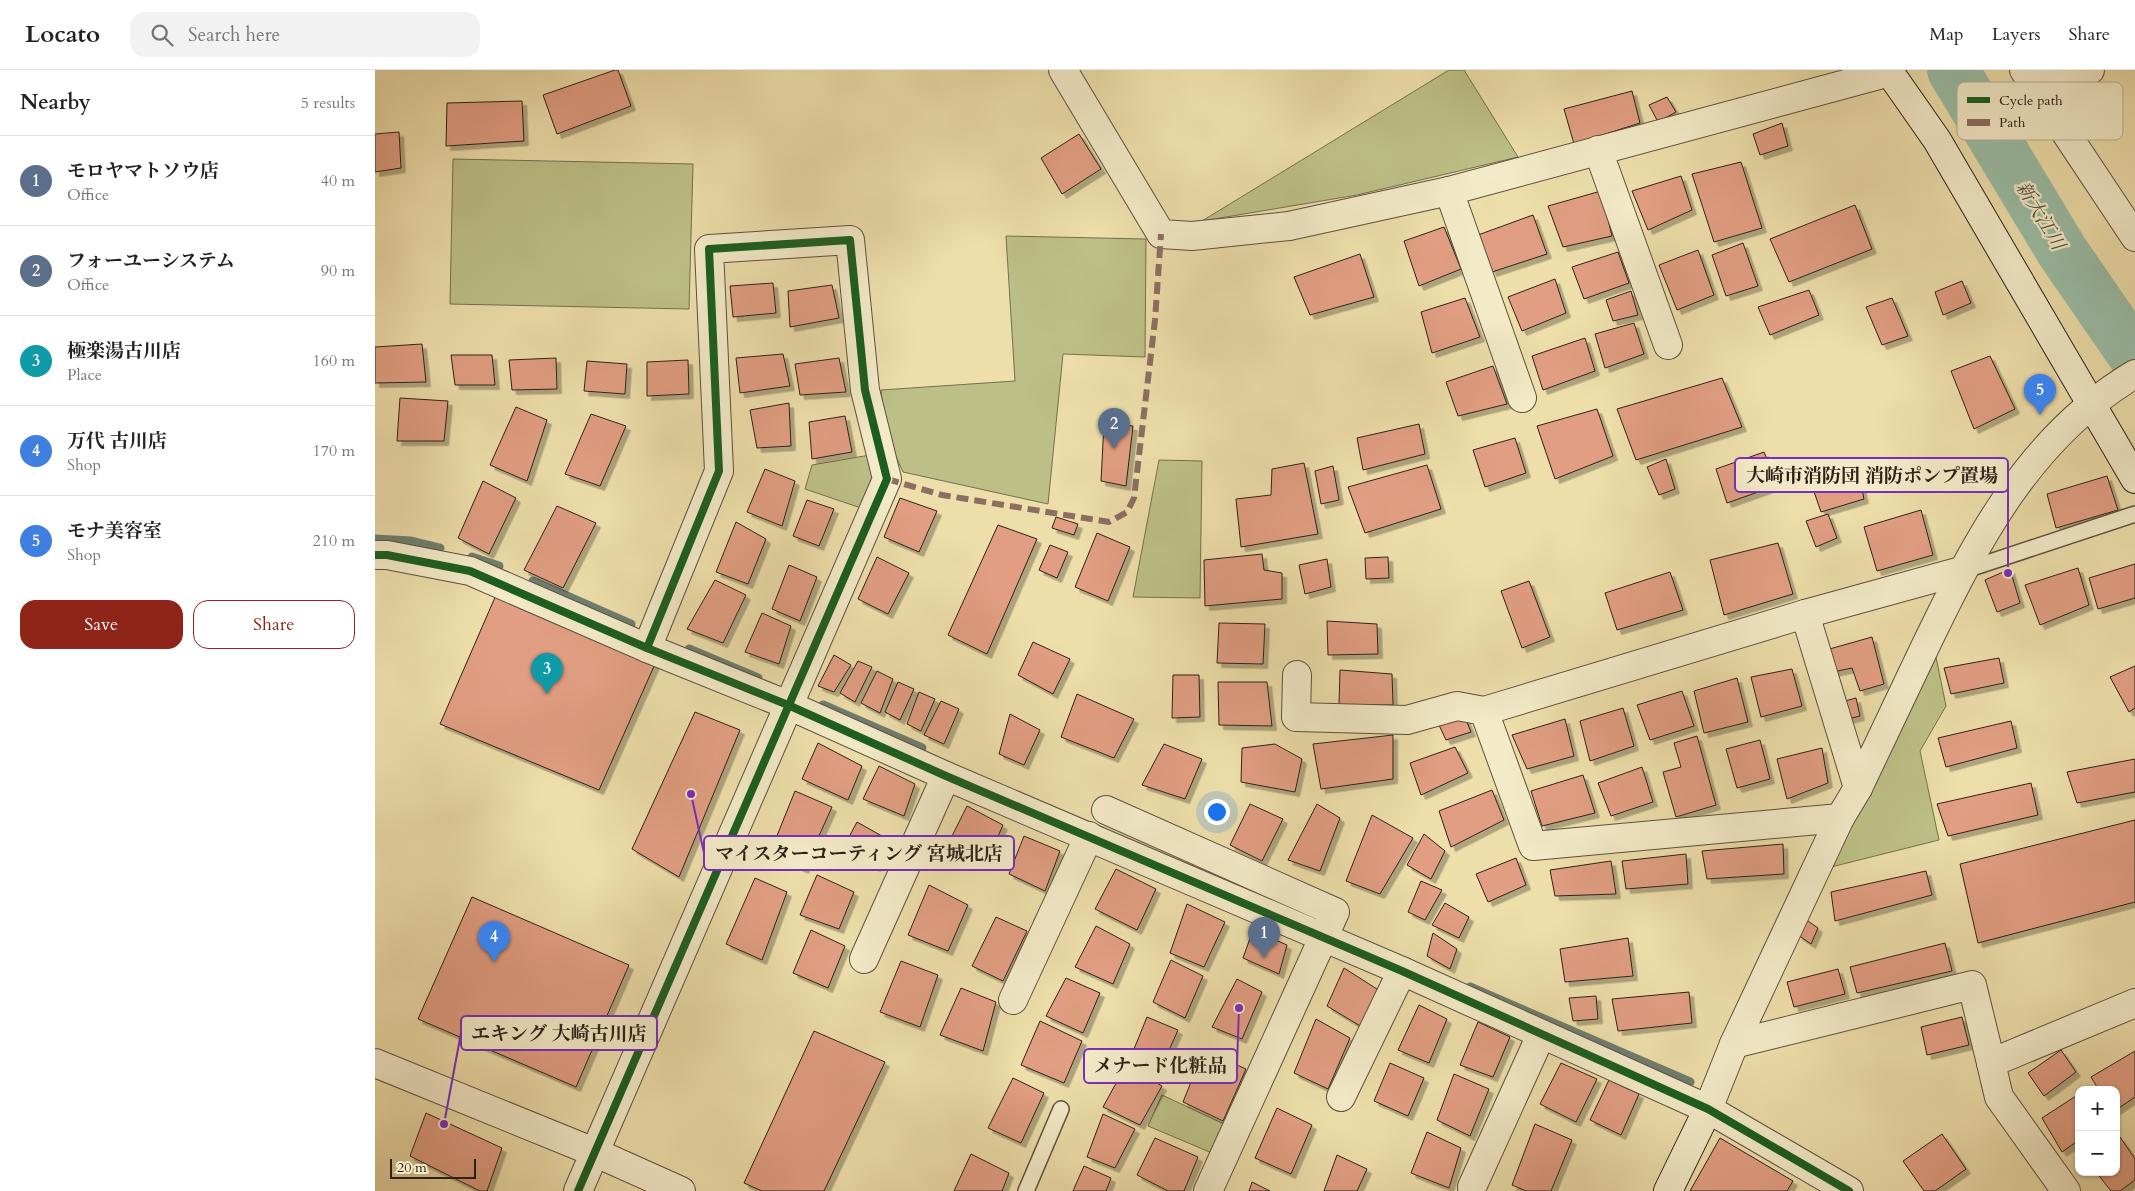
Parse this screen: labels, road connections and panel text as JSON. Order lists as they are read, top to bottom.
{
  "water": ["新大江川"],
  "places": [
    "大崎市消防団 消防ポンプ置場",
    "マイスターコーティング 宮城北店",
    "メナード化粧品",
    "エキング 大崎古川店"
  ],
  "legend": ["Cycle path", "Path"],
  "scale_bar": "20 m",
  "page": {
    "header": "Locato",
    "search": "Search here",
    "nav": ["Map", "Layers", "Share"],
    "heading": ["Nearby", "5 results"],
    "list": [
      {
        "mark": "1",
        "name": "モロヤマトソウ店",
        "note": "Office",
        "value": "40 m"
      },
      {
        "mark": "2",
        "name": "フォーユーシステム",
        "note": "Office",
        "value": "90 m"
      },
      {
        "mark": "3",
        "name": "極楽湯古川店",
        "note": "Place",
        "value": "160 m"
      },
      {
        "mark": "4",
        "name": "万代 古川店",
        "note": "Shop",
        "value": "170 m"
      },
      {
        "mark": "5",
        "name": "モナ美容室",
        "note": "Shop",
        "value": "210 m"
      }
    ],
    "pins": [
      "5",
      "2",
      "3",
      "1",
      "4"
    ],
    "buttons": ["Save", "Share"],
    "map_buttons": ["+", "−"],
    "scale": "20 m"
  }
}
